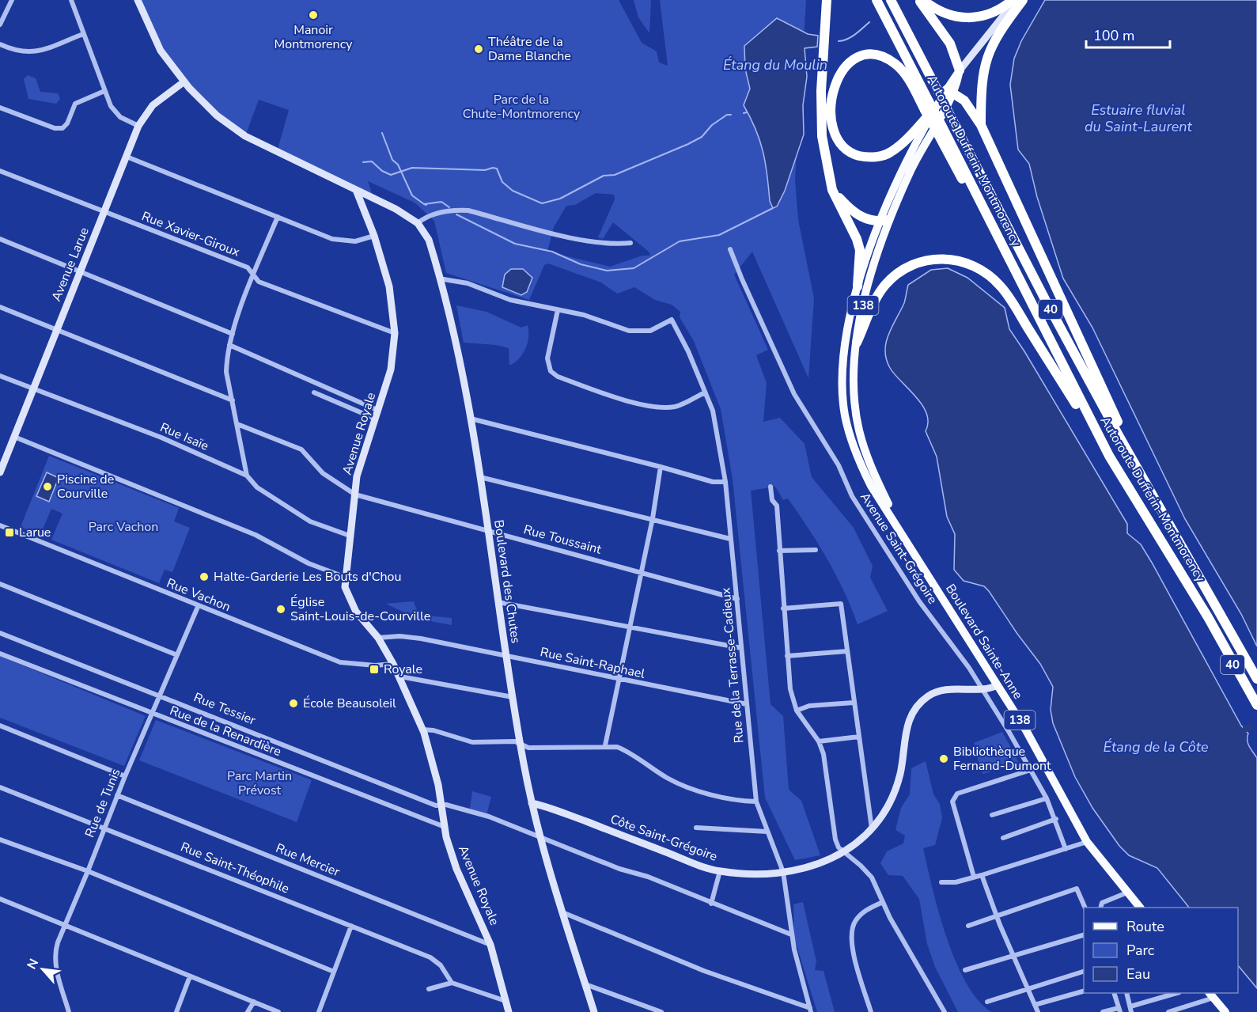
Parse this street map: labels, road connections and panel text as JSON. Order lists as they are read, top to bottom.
{
  "streets": {
    "highway": ["Autoroute Dufferin-Montmorency", "40"],
    "main road": ["138", "Boulevard Sainte-Anne"],
    "street": [
      "Rue Xavier-Giroux",
      "Avenue Larue",
      "Avenue Royale",
      "Rue Isaïe",
      "Rue Toussaint",
      "Avenue Saint-Grégoire",
      "Boulevard des Chutes",
      "Rue Vachon",
      "Rue Saint-Raphael",
      "Rue de la Terrasse-Cadieux",
      "Rue Tessier",
      "Rue de la Renardière",
      "Rue de Tunis",
      "Côte Saint-Grégoire",
      "Rue Mercier",
      "Rue Saint-Théophile"
    ]
  },
  "crossings": [
    ["Autoroute Dufferin-Montmorency", "40"],
    ["Autoroute Dufferin-Montmorency", "Boulevard Sainte-Anne"],
    ["Rue Xavier-Giroux", "Avenue Larue"],
    ["Rue Xavier-Giroux", "Avenue Royale"],
    ["Avenue Larue", "Rue Isaïe"],
    ["Avenue Royale", "Rue Isaïe"],
    ["Avenue Royale", "Rue Toussaint"],
    ["Avenue Royale", "Boulevard des Chutes"],
    ["Avenue Royale", "Rue Vachon"],
    ["Avenue Royale", "Rue Saint-Raphael"],
    ["Avenue Royale", "Rue Tessier"],
    ["Avenue Royale", "Rue de la Renardière"],
    ["Avenue Royale", "Rue Mercier"],
    ["Rue Toussaint", "Boulevard des Chutes"],
    ["Rue Toussaint", "Rue de la Terrasse-Cadieux"],
    ["Avenue Saint-Grégoire", "Côte Saint-Grégoire"],
    ["Boulevard des Chutes", "Rue Saint-Raphael"],
    ["Boulevard des Chutes", "Rue Tessier"],
    ["Boulevard des Chutes", "Côte Saint-Grégoire"],
    ["Rue Vachon", "Rue de Tunis"],
    ["Boulevard Sainte-Anne", "Côte Saint-Grégoire"],
    ["Rue Saint-Raphael", "Rue de la Terrasse-Cadieux"],
    ["Rue de la Terrasse-Cadieux", "Rue Tessier"],
    ["Rue de la Terrasse-Cadieux", "Côte Saint-Grégoire"],
    ["Rue Tessier", "Rue de Tunis"],
    ["Rue de la Renardière", "Rue de Tunis"],
    ["Rue de Tunis", "Rue Mercier"],
    ["Rue de Tunis", "Rue Saint-Théophile"]
  ],
  "water": ["Étang du Moulin", "Estuaire fluvial du Saint-Laurent", "Étang de la Côte"],
  "parks": ["Parc de la Chute-Montmorency", "Parc Vachon", "Parc Martin Prévost"],
  "places": {
    "other": [
      "Manoir Montmorency",
      "Théâtre de la Dame Blanche",
      "Piscine de Courville",
      "Halte-Garderie Les Bouts d'Chou",
      "Église Saint-Louis-de-Courville",
      "École Beausoleil",
      "Bibliothèque Fernand-Dumont"
    ],
    "transit": ["Larue", "Royale"]
  },
  "legend": ["Route", "Parc", "Eau"],
  "scale_bar": "100 m",
  "north": "top left"
}
